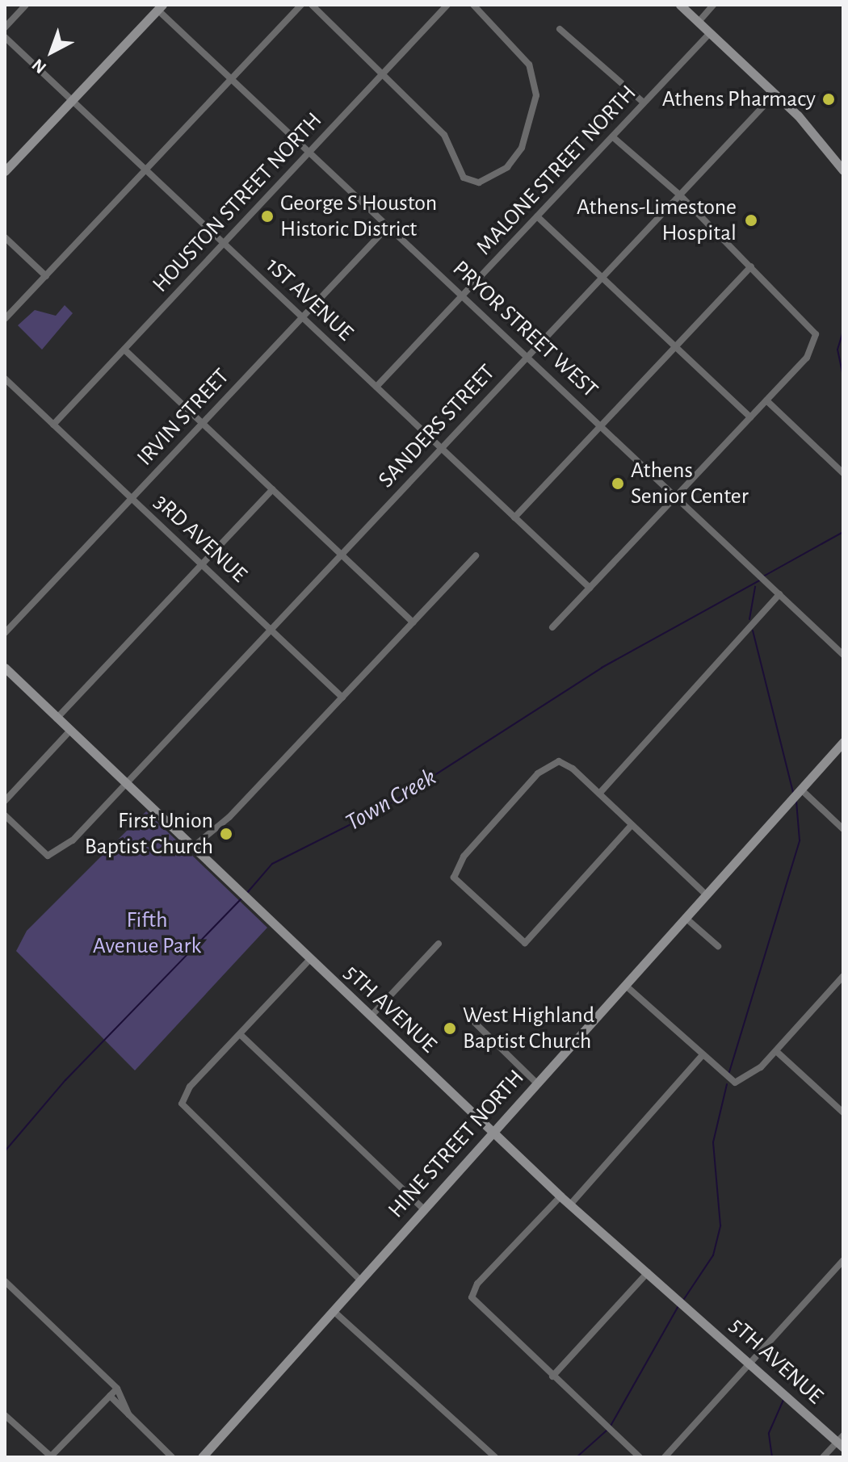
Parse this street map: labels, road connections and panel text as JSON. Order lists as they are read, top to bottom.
{
  "streets": {
    "street": [
      "MALONE STREET NORTH",
      "HOUSTON STREET NORTH",
      "1ST AVENUE",
      "PRYOR STREET WEST",
      "IRVIN STREET",
      "SANDERS STREET",
      "3RD AVENUE",
      "5TH AVENUE",
      "HINE STREET NORTH"
    ]
  },
  "crossings": [
    ["MALONE STREET NORTH", "1ST AVENUE"],
    ["MALONE STREET NORTH", "PRYOR STREET WEST"],
    ["HOUSTON STREET NORTH", "1ST AVENUE"],
    ["HOUSTON STREET NORTH", "PRYOR STREET WEST"],
    ["HOUSTON STREET NORTH", "3RD AVENUE"],
    ["1ST AVENUE", "IRVIN STREET"],
    ["1ST AVENUE", "SANDERS STREET"],
    ["PRYOR STREET WEST", "IRVIN STREET"],
    ["PRYOR STREET WEST", "SANDERS STREET"],
    ["IRVIN STREET", "3RD AVENUE"],
    ["SANDERS STREET", "3RD AVENUE"],
    ["SANDERS STREET", "5TH AVENUE"],
    ["5TH AVENUE", "HINE STREET NORTH"]
  ],
  "water": ["Town Creek"],
  "parks": ["Fifth Avenue Park"],
  "places": [
    "Athens Pharmacy",
    "George S Houston Historic District",
    "Athens-Limestone Hospital",
    "Athens Senior Center",
    "First Union Baptist Church",
    "West Highland Baptist Church"
  ],
  "north": "bottom left"
}
